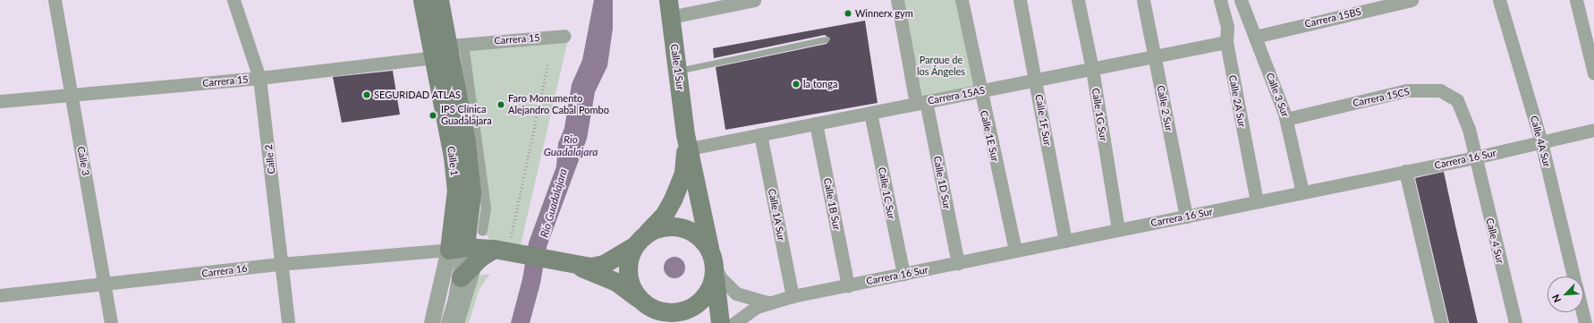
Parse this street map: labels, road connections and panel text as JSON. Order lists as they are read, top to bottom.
{
  "streets": {
    "main road": ["Calle 1 Sur", "Calle 1"],
    "street": [
      "Carrera 15BS",
      "Carrera 15",
      "Calle 3 Sur",
      "Carrera 15AS",
      "Carrera 15CS",
      "Calle 2A Sur",
      "Calle 2 Sur",
      "Calle 1G Sur",
      "Calle 1F Sur",
      "Calle 1E Sur",
      "Calle 4A Sur",
      "Calle 2",
      "Carrera 16 Sur",
      "Calle 3",
      "Calle 1D Sur",
      "Calle 1C Sur",
      "Calle 1B Sur",
      "Calle 1A Sur",
      "Calle 4 Sur",
      "Carrera 16"
    ]
  },
  "crossings": [
    ["Carrera 15BS", "Calle 3 Sur"],
    ["Carrera 15", "Calle 2"],
    ["Carrera 15", "Calle 3"],
    ["Carrera 15", "Calle 1"],
    ["Calle 1 Sur", "Carrera 15AS"],
    ["Calle 3 Sur", "Carrera 15CS"],
    ["Calle 3 Sur", "Carrera 16 Sur"],
    ["Carrera 15AS", "Calle 2A Sur"],
    ["Carrera 15AS", "Calle 2 Sur"],
    ["Carrera 15AS", "Calle 1G Sur"],
    ["Carrera 15AS", "Calle 1F Sur"],
    ["Carrera 15AS", "Calle 1E Sur"],
    ["Carrera 15AS", "Calle 1D Sur"],
    ["Carrera 15AS", "Calle 1C Sur"],
    ["Carrera 15AS", "Calle 1B Sur"],
    ["Carrera 15AS", "Calle 1A Sur"],
    ["Carrera 15CS", "Carrera 16 Sur"],
    ["Carrera 15CS", "Calle 4 Sur"],
    ["Calle 2A Sur", "Carrera 16 Sur"],
    ["Calle 2 Sur", "Carrera 16 Sur"],
    ["Calle 1G Sur", "Carrera 16 Sur"],
    ["Calle 1F Sur", "Carrera 16 Sur"],
    ["Calle 1E Sur", "Carrera 16 Sur"],
    ["Calle 4A Sur", "Carrera 16 Sur"],
    ["Calle 2", "Carrera 16"],
    ["Carrera 16 Sur", "Calle 1D Sur"],
    ["Carrera 16 Sur", "Calle 1C Sur"],
    ["Carrera 16 Sur", "Calle 1B Sur"],
    ["Carrera 16 Sur", "Calle 1A Sur"],
    ["Carrera 16 Sur", "Calle 4 Sur"],
    ["Calle 3", "Carrera 16"],
    ["Calle 1", "Carrera 16"]
  ],
  "water": ["Rio Guadalajara", "Río Guadalajara"],
  "parks": ["Parque de los Ángeles"],
  "places": [
    "Winnerx gym",
    "la tonga",
    "SEGURIDAD ATLAS",
    "Faro Monumento Alejandro Cabal Pombo",
    "IPS Clínica Guadalajara"
  ],
  "north": "bottom left"
}
